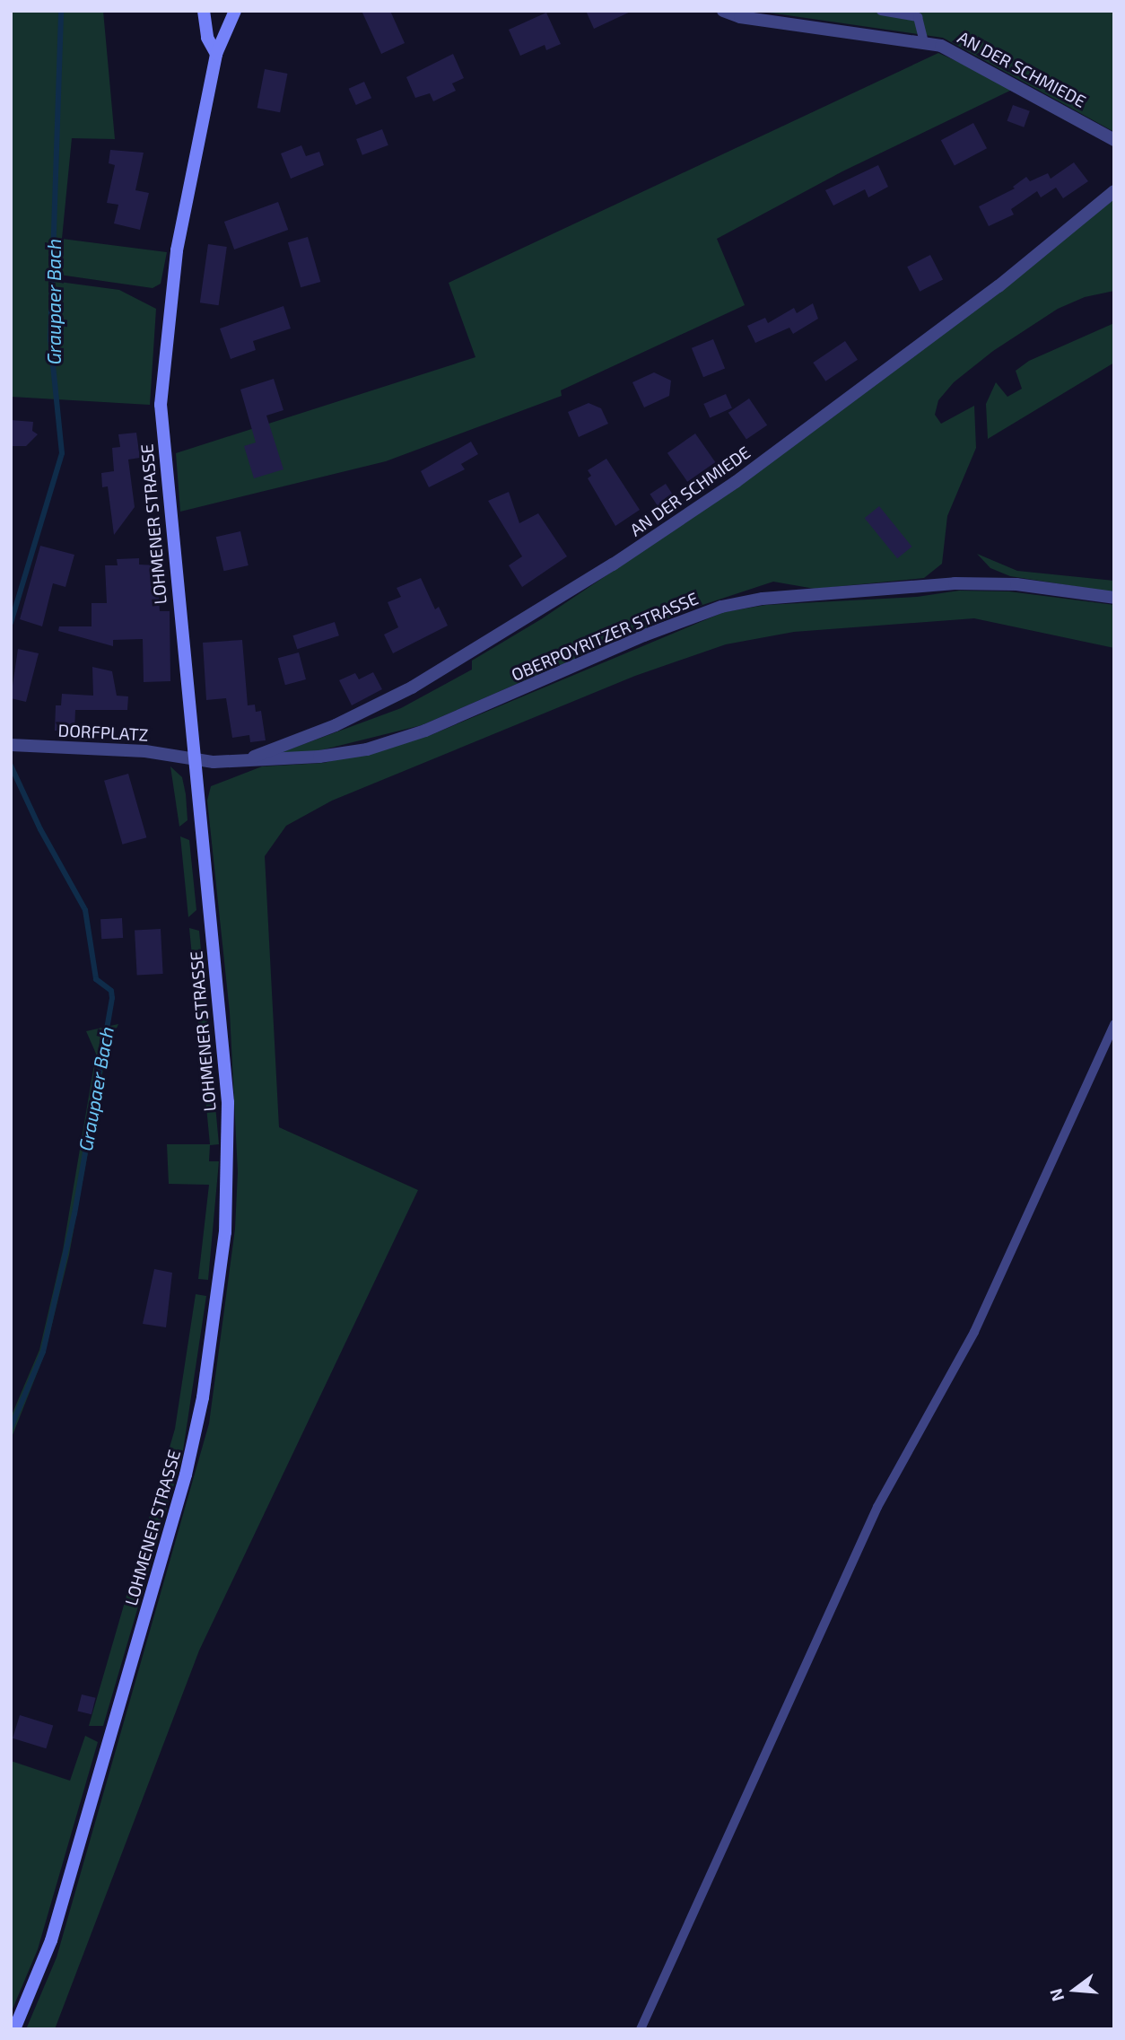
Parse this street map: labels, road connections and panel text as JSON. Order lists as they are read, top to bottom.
{
  "streets": {
    "main road": ["LOHMENER STRASSE"],
    "street": ["AN DER SCHMIEDE", "OBERPOYRITZER STRASSE", "DORFPLATZ"]
  },
  "crossings": [
    ["AN DER SCHMIEDE", "OBERPOYRITZER STRASSE"],
    ["LOHMENER STRASSE", "OBERPOYRITZER STRASSE"],
    ["LOHMENER STRASSE", "DORFPLATZ"],
    ["OBERPOYRITZER STRASSE", "DORFPLATZ"]
  ],
  "water": ["Graupaer Bach"],
  "north": "left"
}
